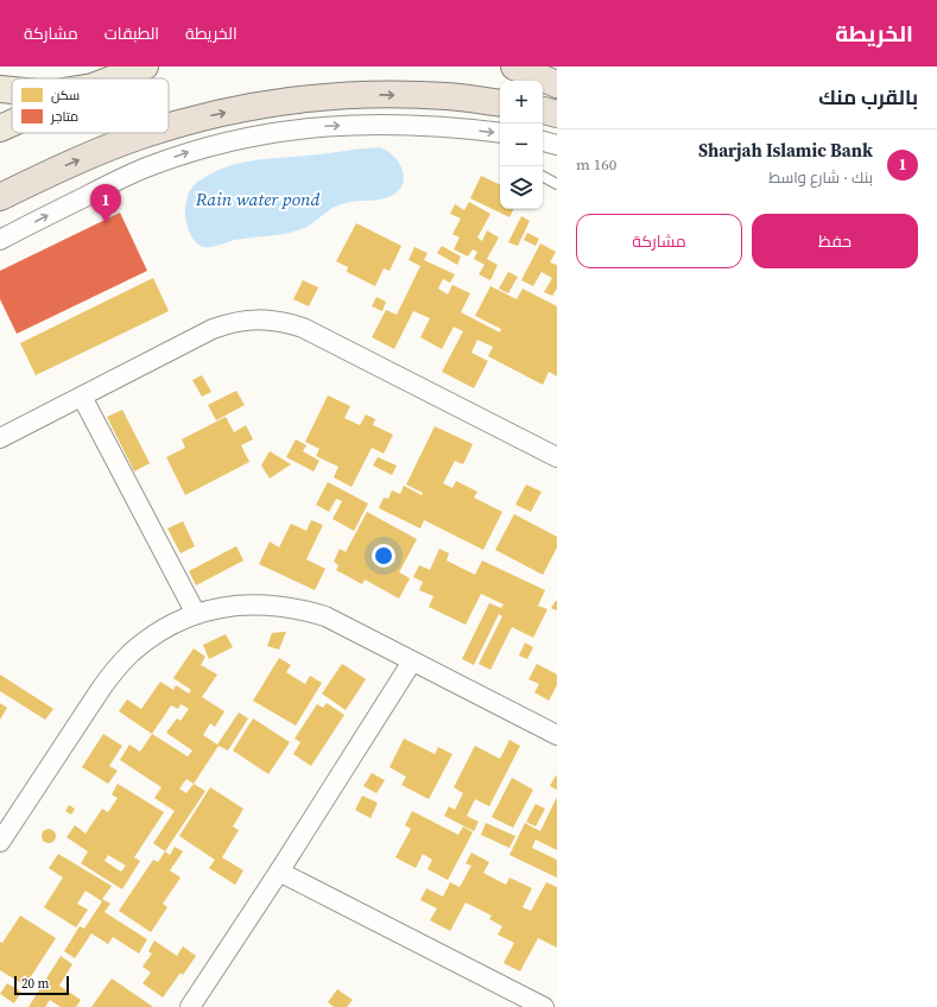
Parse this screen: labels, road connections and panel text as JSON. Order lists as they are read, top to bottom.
{
  "water": ["Rain water pond"],
  "legend": ["سكن", "متاجر"],
  "scale_bar": "20 m",
  "page": {
    "header": "الخريطة",
    "nav": ["الخريطة", "الطبقات", "مشاركة"],
    "heading": "بالقرب منك",
    "map_buttons": ["+", "−"],
    "list": [
      {
        "mark": "1",
        "name": "Sharjah Islamic Bank",
        "note": "بنك · شارع واسط",
        "value": "160 m"
      }
    ],
    "pins": "1",
    "buttons": ["حفظ", "مشاركة"],
    "scale": "20 m"
  }
}
